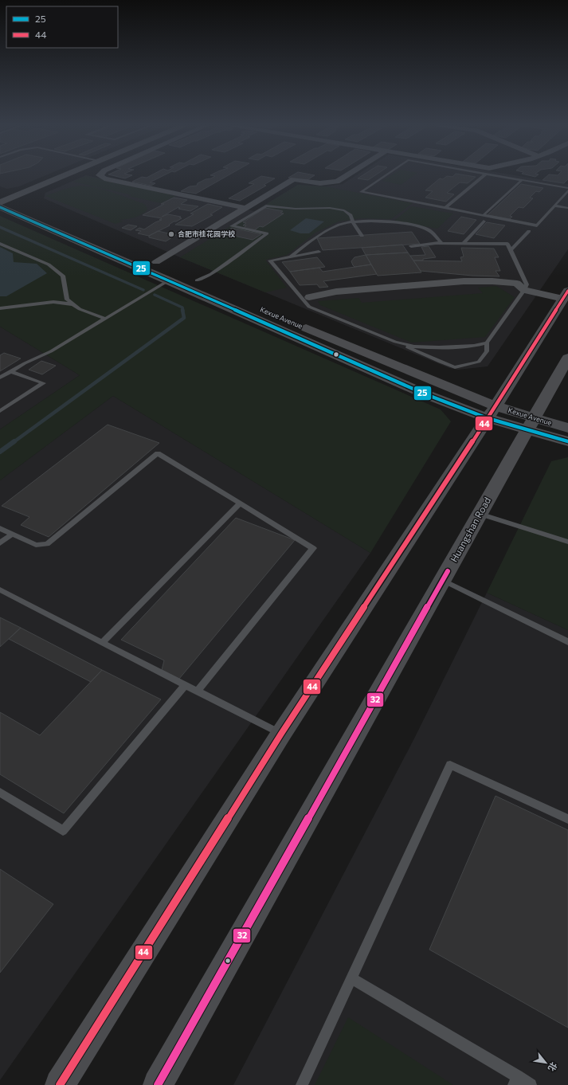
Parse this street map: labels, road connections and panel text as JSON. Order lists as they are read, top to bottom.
{
  "streets": {
    "main road": ["Kexue Avenue", "Huangshan Road"]
  },
  "crossings": [
    ["Kexue Avenue", "Huangshan Road"]
  ],
  "places": ["合肥市桂花园学校"],
  "lines": ["transit line 25", "transit line 44", "transit line 32"],
  "legend": ["25", "44"],
  "north": "bottom right"
}
